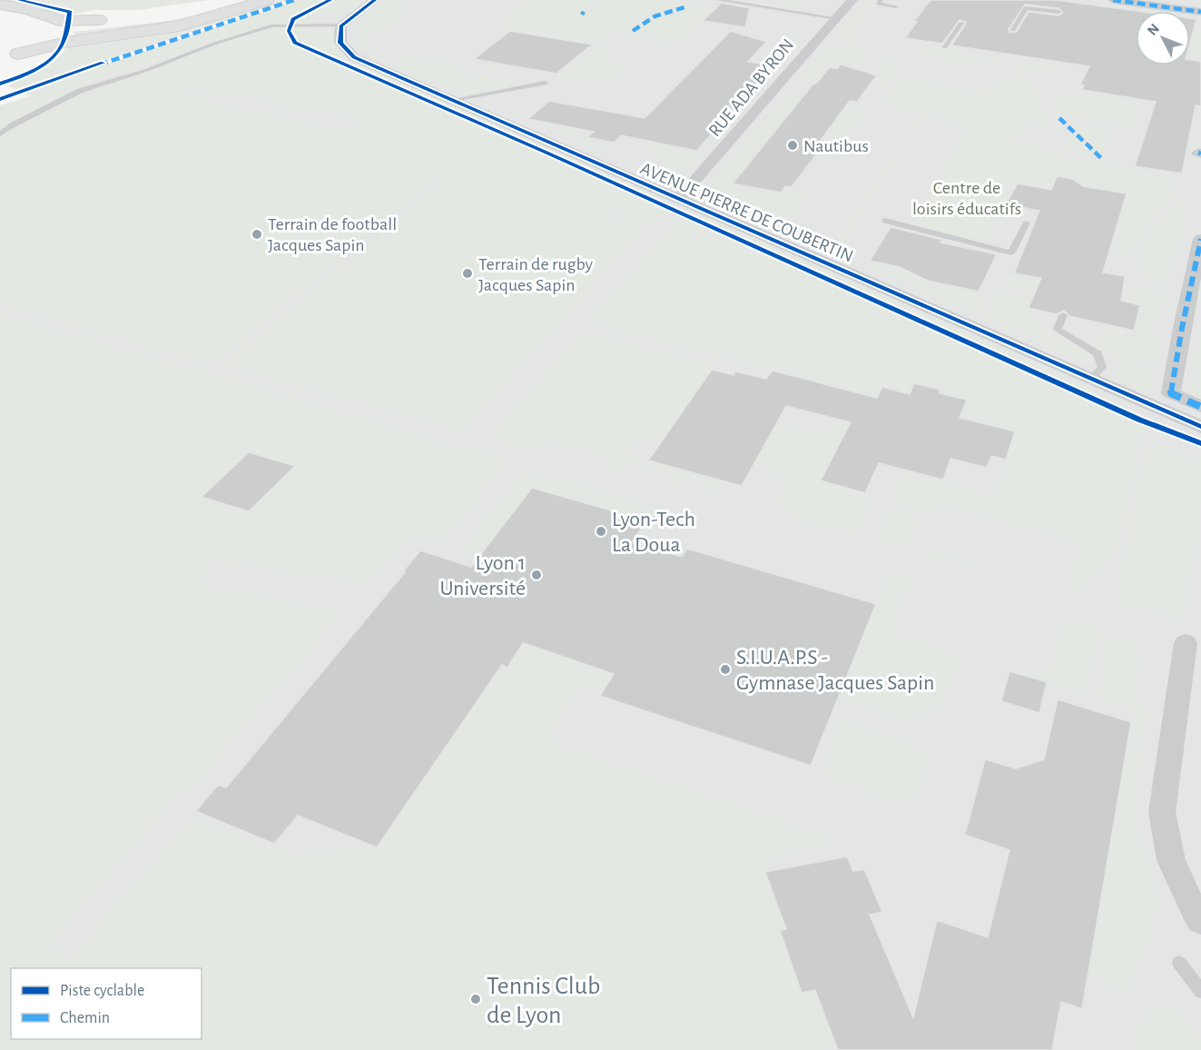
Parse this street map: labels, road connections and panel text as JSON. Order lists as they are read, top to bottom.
{
  "streets": {
    "street": ["RUE ADA BYRON", "AVENUE PIERRE DE COUBERTIN"]
  },
  "crossings": [
    ["RUE ADA BYRON", "AVENUE PIERRE DE COUBERTIN"]
  ],
  "parks": ["Centre de loisirs éducatifs"],
  "places": [
    "Nautibus",
    "Terrain de football Jacques Sapin",
    "Terrain de rugby Jacques Sapin",
    "Lyon-Tech La Doua",
    "Lyon 1 Université",
    "S.I.U.A.P.S - Gymnase Jacques Sapin",
    "Tennis Club de Lyon"
  ],
  "legend": ["Piste cyclable", "Chemin"],
  "north": "top left"
}
